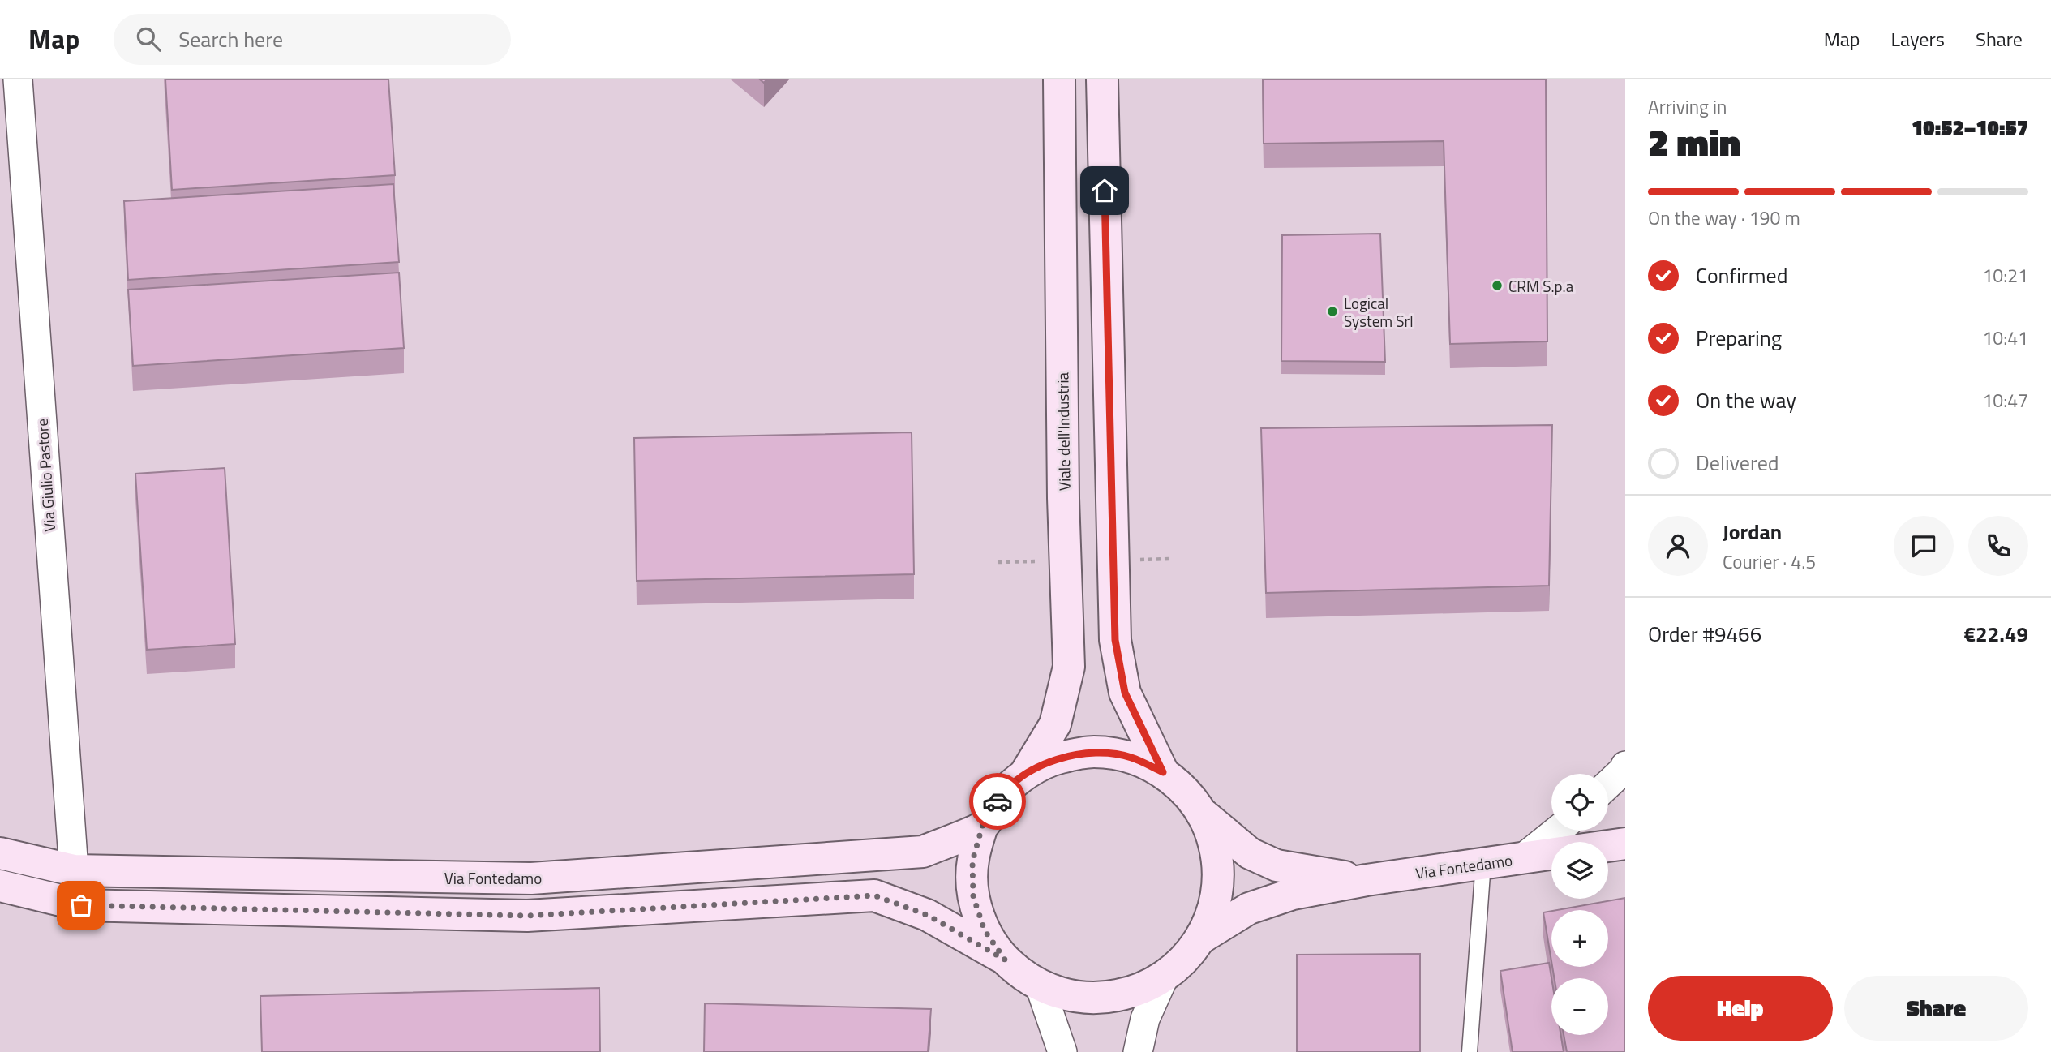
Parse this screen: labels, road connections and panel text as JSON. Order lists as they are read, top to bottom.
{
  "streets": {
    "main road": ["Viale dell'Industria", "Via Fontedamo"],
    "street": ["Via Giulio Pastore"]
  },
  "crossings": [
    ["Viale dell'Industria", "Via Fontedamo"],
    ["Via Giulio Pastore", "Via Fontedamo"]
  ],
  "places": ["CRM S.p.a", "Logical System Srl"],
  "page": {
    "header": "Map",
    "search": "Search here",
    "nav": ["Map", "Layers", "Share"],
    "heading": ["2 min", "Arriving in", "10:52–10:57"],
    "panel": [
      "Jordan",
      "Courier · 4.5",
      "Order #9466",
      "€22.49"
    ],
    "bar": "On the way · 190 m",
    "list": [
      ["Confirmed", "10:21"],
      ["Preparing", "10:41"],
      ["On the way", "10:47"],
      "Delivered"
    ],
    "map_buttons": ["+", "−"],
    "buttons": ["Help", "Share"]
  }
}
